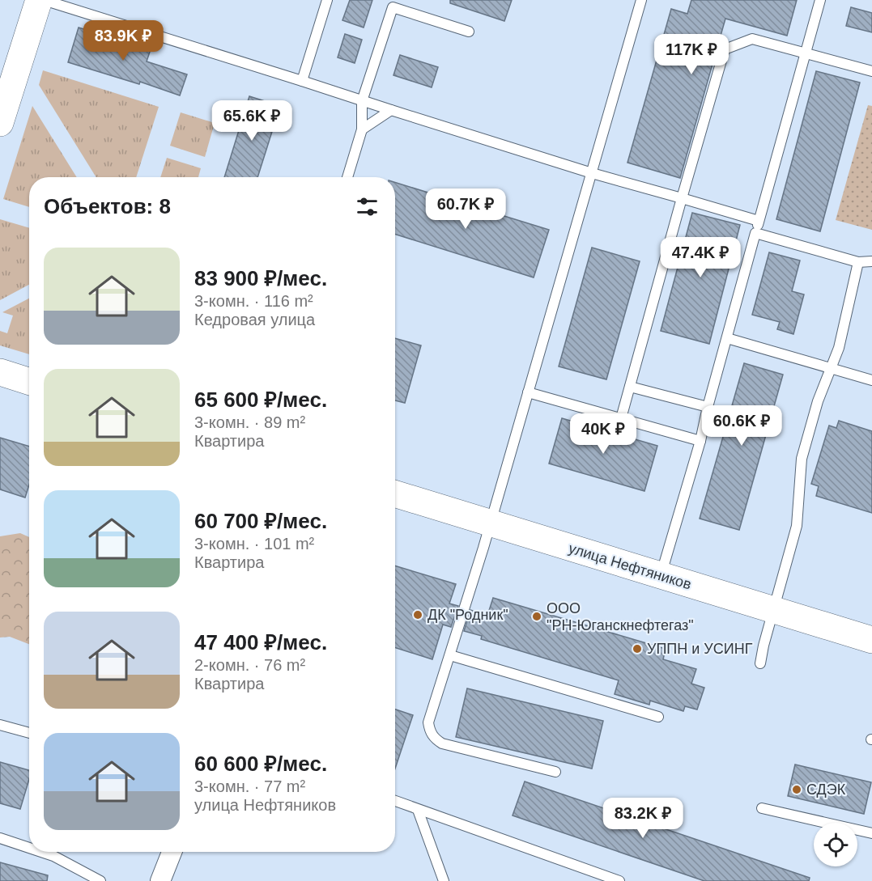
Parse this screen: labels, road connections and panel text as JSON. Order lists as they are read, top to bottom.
{
  "streets": {
    "street": ["улица Нефтяников"]
  },
  "places": [
    "ДК \"Родник\"",
    "ООО \"РН-Юганскнефтегаз\"",
    "УППН и УСИНГ",
    "СДЭК"
  ],
  "page": {
    "price": [
      "83.9K ₽",
      "117K ₽",
      "65.6K ₽",
      "60.7K ₽",
      "47.4K ₽",
      "60.6K ₽",
      "40K ₽",
      "83.2K ₽"
    ],
    "heading": "Объектов: 8",
    "list": [
      {
        "name": "83 900 ₽/мес.",
        "note": "3-комн. · 116 m² · Кедровая улица"
      },
      {
        "name": "65 600 ₽/мес.",
        "note": "3-комн. · 89 m² · Квартира"
      },
      {
        "name": "60 700 ₽/мес.",
        "note": "3-комн. · 101 m² · Квартира"
      },
      {
        "name": "47 400 ₽/мес.",
        "note": "2-комн. · 76 m² · Квартира"
      },
      {
        "name": "60 600 ₽/мес.",
        "note": "3-комн. · 77 m² · улица Нефтяников"
      }
    ]
  }
}
